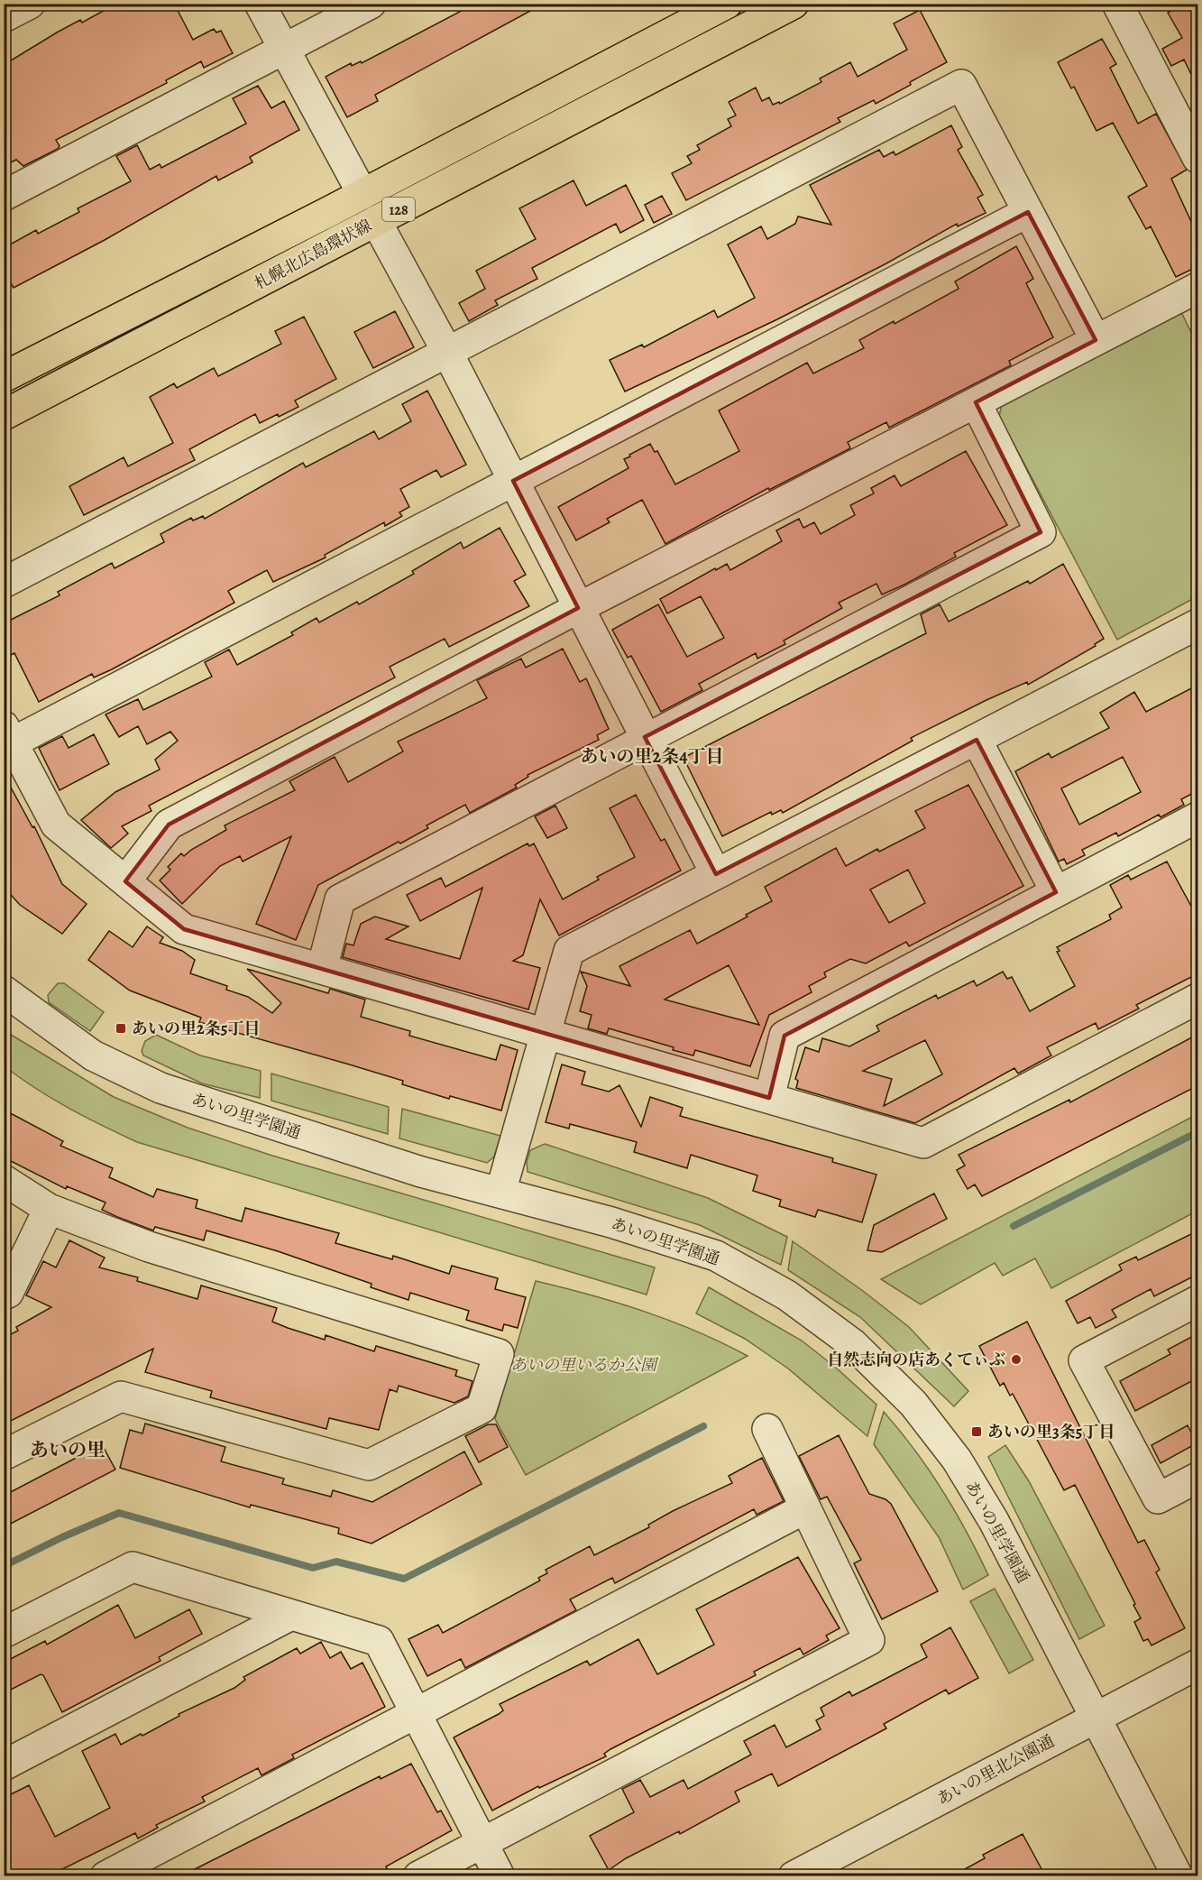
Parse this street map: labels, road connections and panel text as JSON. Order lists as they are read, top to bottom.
{
  "streets": {
    "main road": ["128", "札幌北広島環状線"],
    "street": ["あいの里学園通", "あいの里北公園通"]
  },
  "crossings": [
    ["あいの里学園通", "あいの里北公園通"]
  ],
  "districts": ["あいの里2条4丁目", "あいの里"],
  "parks": ["あいの里いるか公園"],
  "places": {
    "transit": ["あいの里2条5丁目", "あいの里3条5丁目"],
    "other": ["自然志向の店あくてぃぶ"]
  }
}
